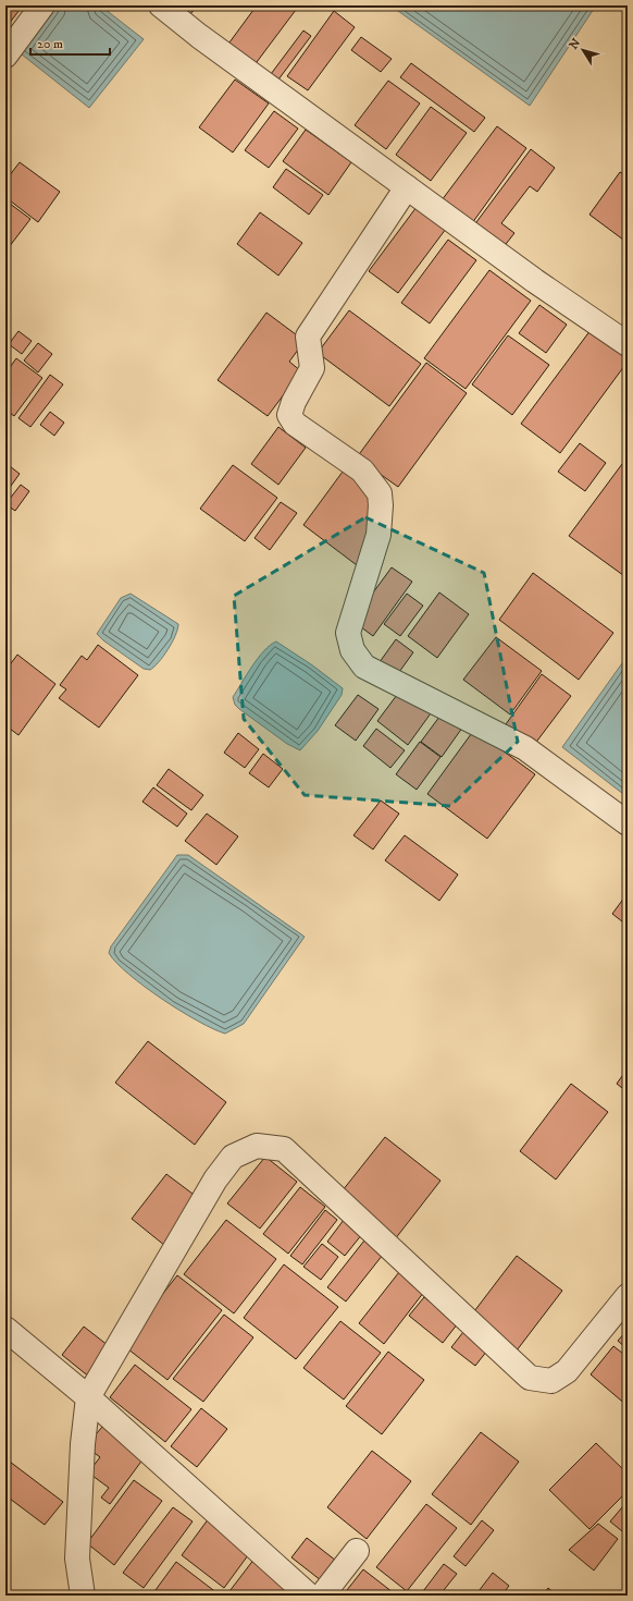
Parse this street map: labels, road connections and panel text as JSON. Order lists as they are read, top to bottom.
{
  "scale_bar": "20 m",
  "north": "top left"
}
